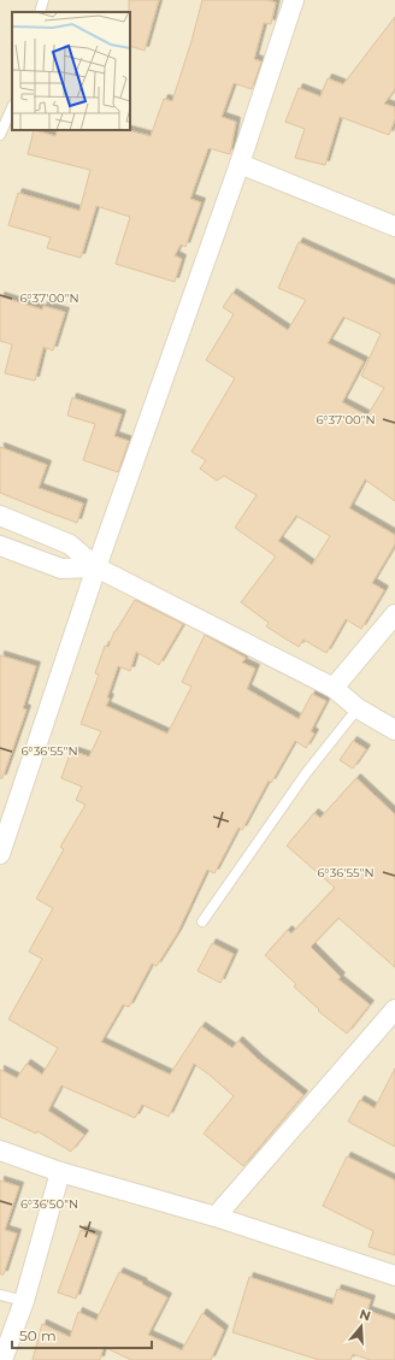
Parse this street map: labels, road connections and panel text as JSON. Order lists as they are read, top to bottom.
{
  "scale_bar": "50 m",
  "north": "top",
  "coordinates": ["6°37'00\"N", "6°36'55\"N", "6°36'50\"N"]
}
